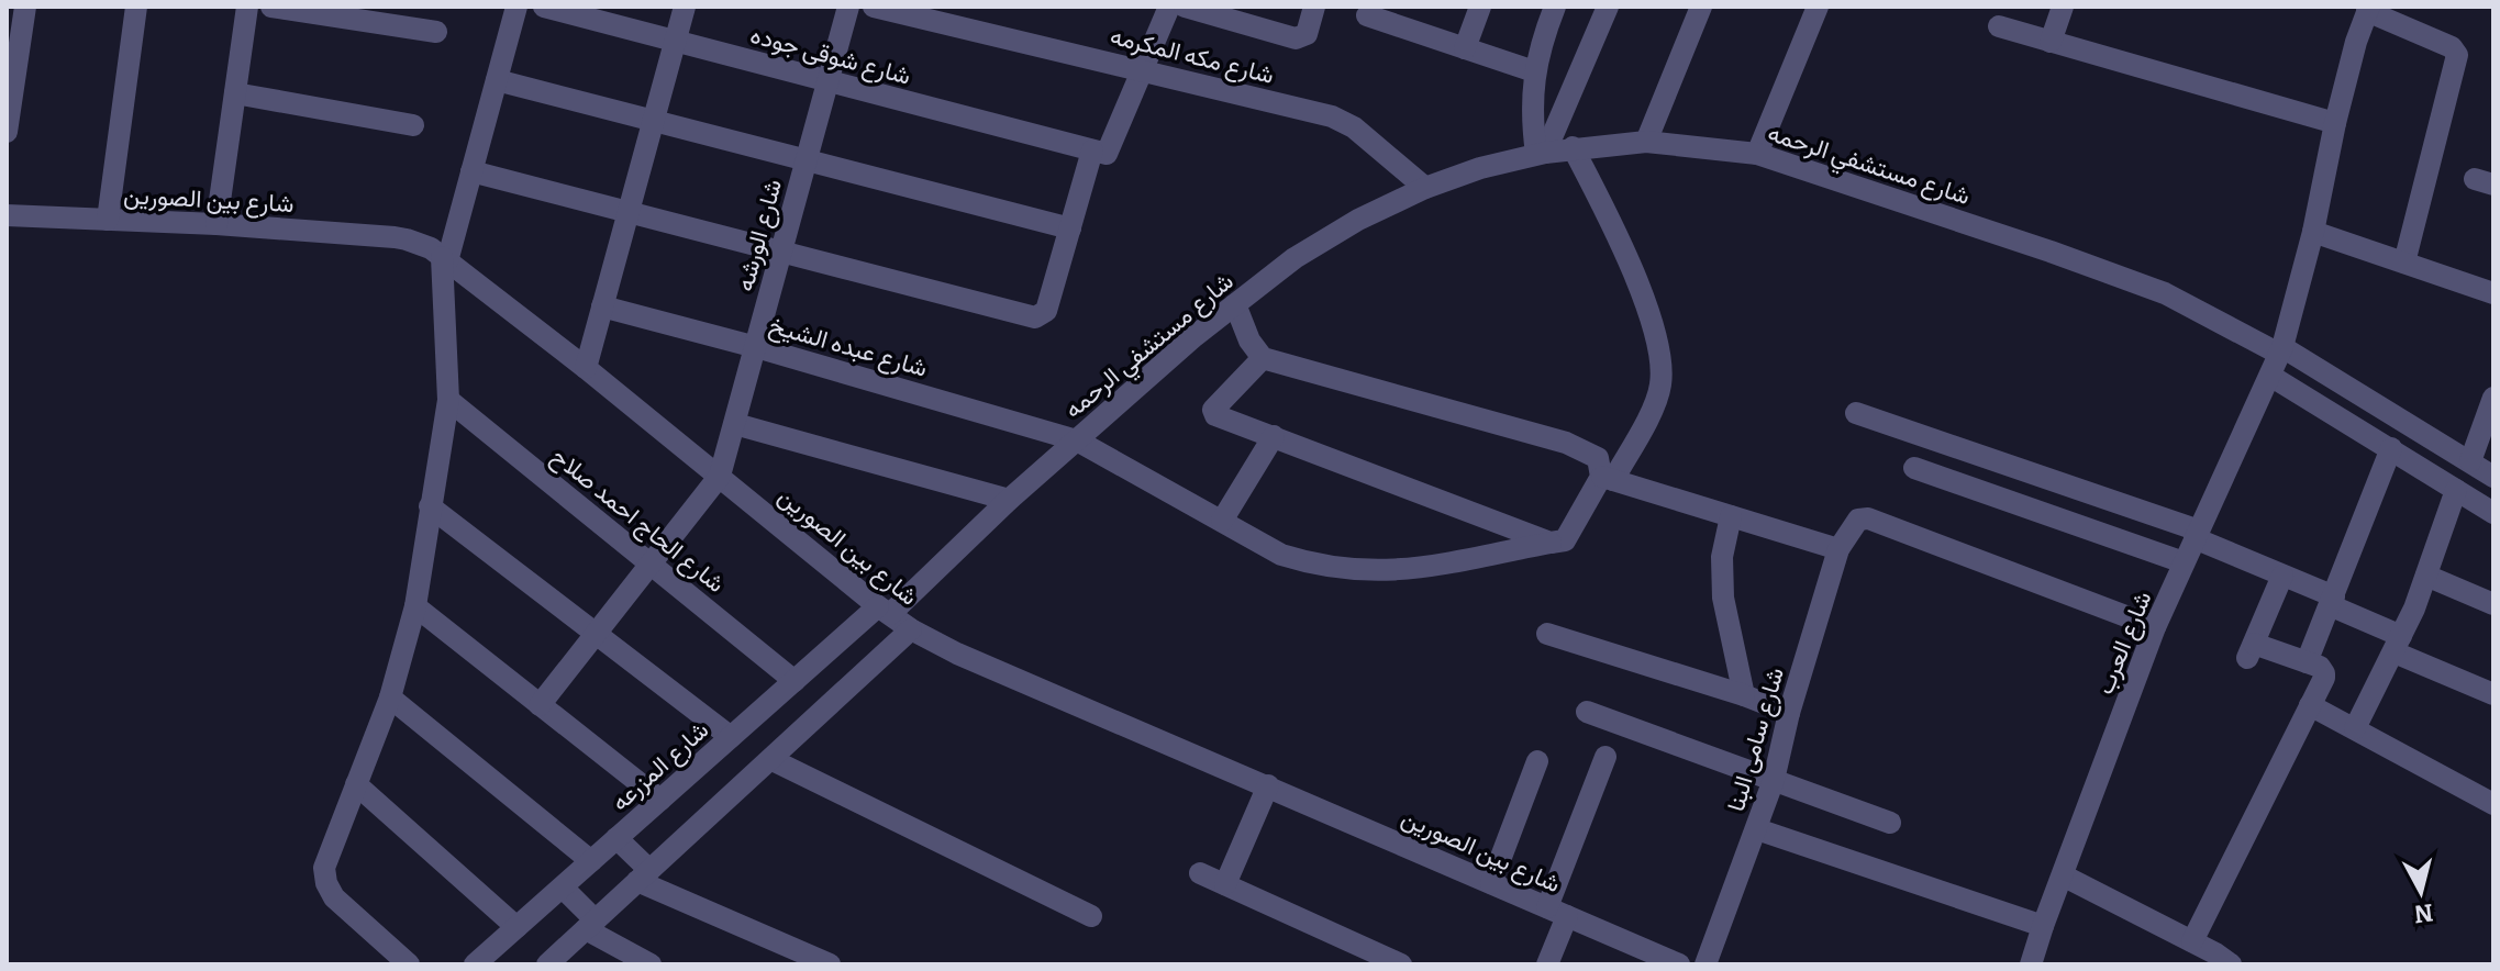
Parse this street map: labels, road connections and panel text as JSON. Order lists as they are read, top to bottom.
{
  "streets": {
    "street": [
      "شارع شوقى جوده",
      "شارع مكه المكرمه",
      "شارع مستشفي الرحمه",
      "شارع بين الصورين",
      "شارع الورشه",
      "شارع عبده الشيخ",
      "شارع الحاج احمد صلاح",
      "شارع العرب",
      "شارع سامى البنا",
      "شارع المزرعه"
    ]
  },
  "crossings": [
    ["شارع شوقى جوده", "شارع الورشه"],
    ["شارع مكه المكرمه", "شارع مستشفي الرحمه"],
    ["شارع مستشفي الرحمه", "شارع بين الصورين"],
    ["شارع مستشفي الرحمه", "شارع عبده الشيخ"],
    ["شارع مستشفي الرحمه", "شارع العرب"],
    ["شارع مستشفي الرحمه", "شارع المزرعه"],
    ["شارع بين الصورين", "شارع الورشه"],
    ["شارع بين الصورين", "شارع المزرعه"],
    ["شارع الورشه", "شارع عبده الشيخ"],
    ["شارع الحاج احمد صلاح", "شارع المزرعه"],
    ["شارع العرب", "شارع سامى البنا"]
  ],
  "north": "bottom"
}
